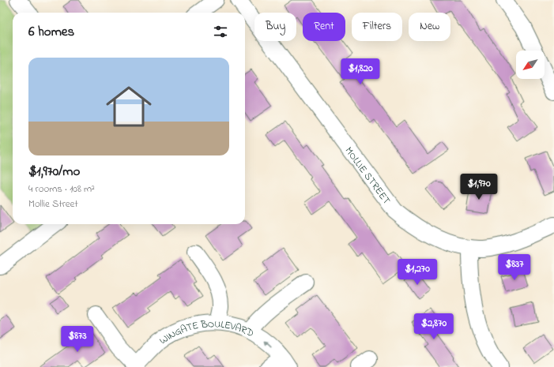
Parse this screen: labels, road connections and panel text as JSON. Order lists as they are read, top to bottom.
{
  "streets": {
    "street": ["MOLLIE STREET", "WINGATE BOULEVARD"]
  },
  "north": "bottom left",
  "page": {
    "chip": [
      "Buy",
      "Rent",
      "Filters",
      "New"
    ],
    "heading": "6 homes",
    "list": [
      {
        "name": "$1,970/mo",
        "note": "4 rooms · 108 m² · Mollie Street"
      }
    ],
    "price": [
      "$1,820",
      "$1,970",
      "$837",
      "$1,270",
      "$2,870",
      "$873"
    ]
  }
}
